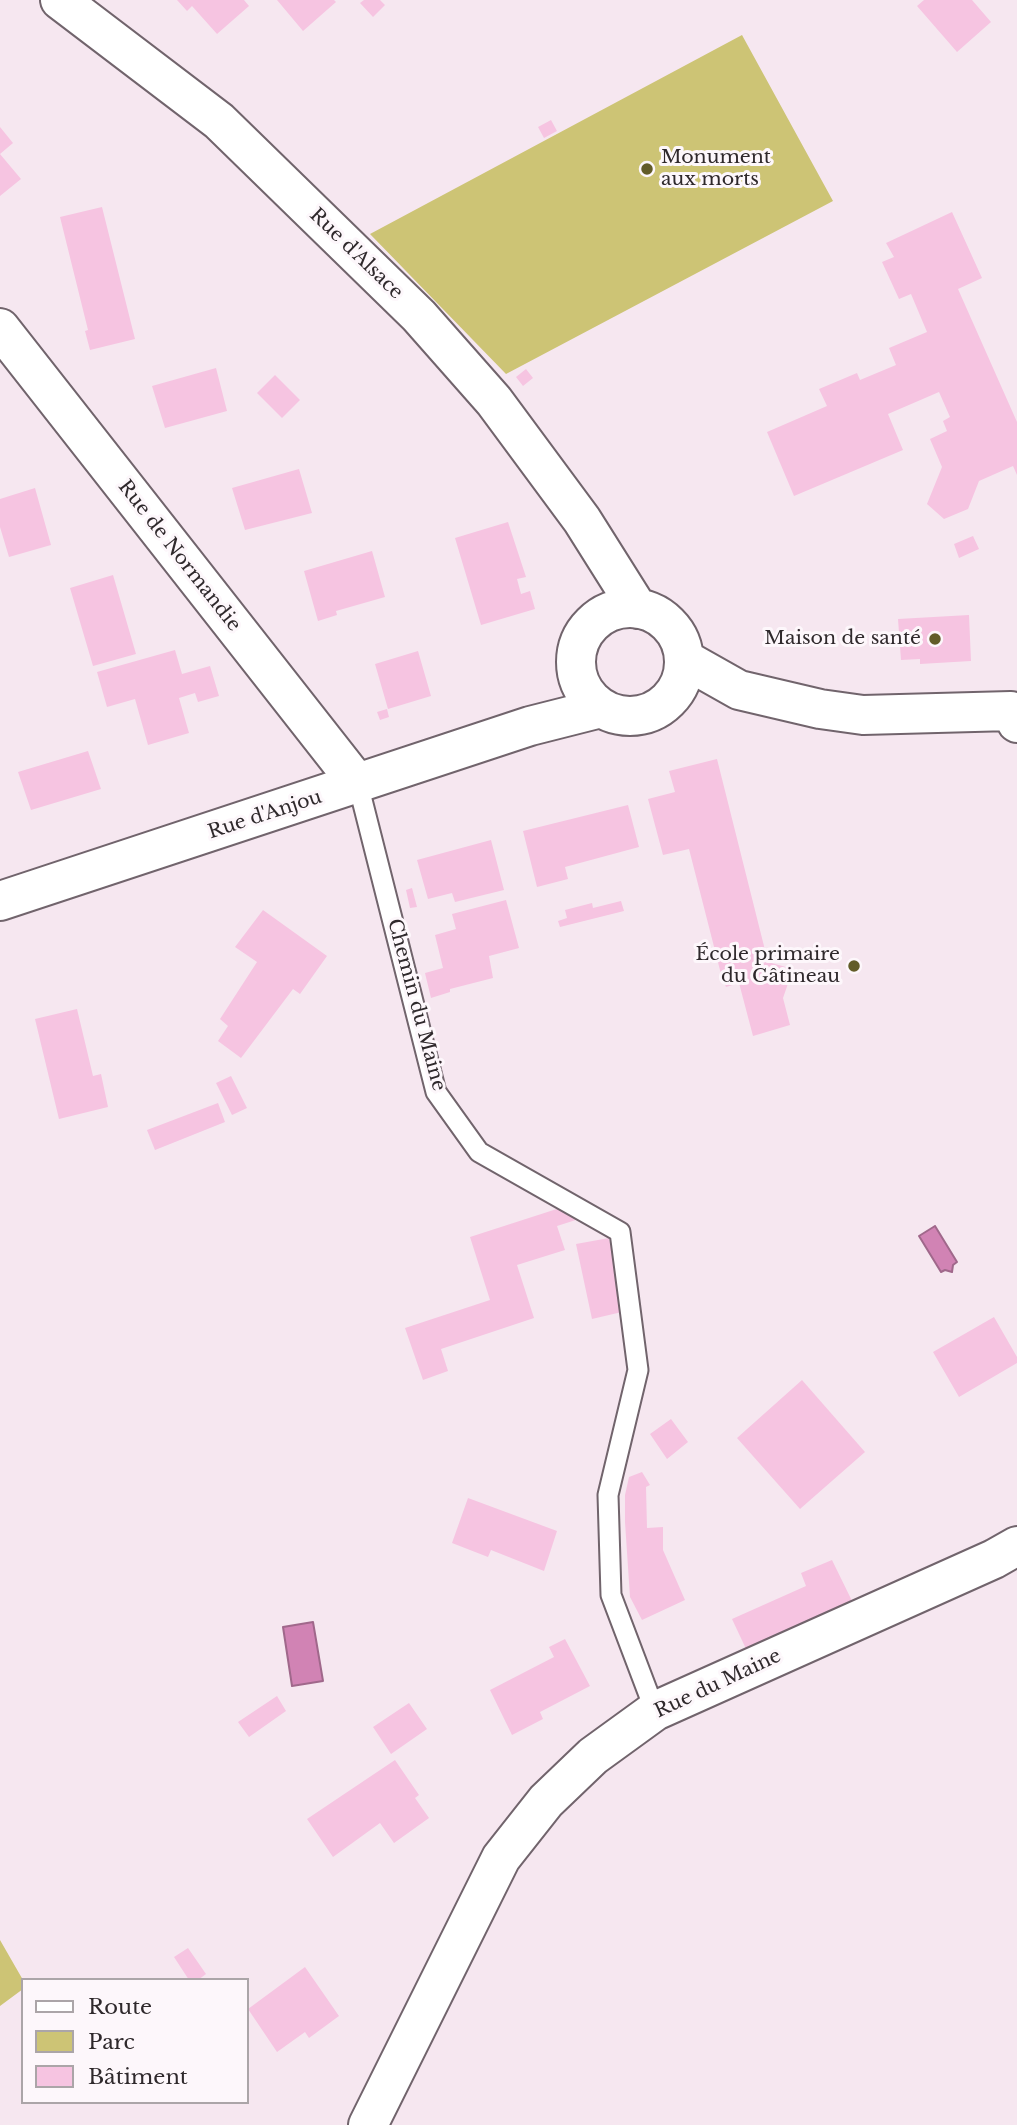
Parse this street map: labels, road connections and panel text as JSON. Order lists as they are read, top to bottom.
{
  "streets": {
    "street": [
      "Rue d'Alsace",
      "Rue de Normandie",
      "Rue d'Anjou",
      "Rue du Maine"
    ],
    "lane": ["Chemin du Maine"]
  },
  "crossings": [
    ["Rue d'Alsace", "Rue d'Anjou"],
    ["Rue de Normandie", "Rue d'Anjou"],
    ["Rue de Normandie", "Chemin du Maine"],
    ["Rue d'Anjou", "Chemin du Maine"],
    ["Chemin du Maine", "Rue du Maine"]
  ],
  "places": ["Monument aux morts", "Maison de santé", "École primaire du Gâtineau"],
  "legend": ["Route", "Parc", "Bâtiment"]
}
